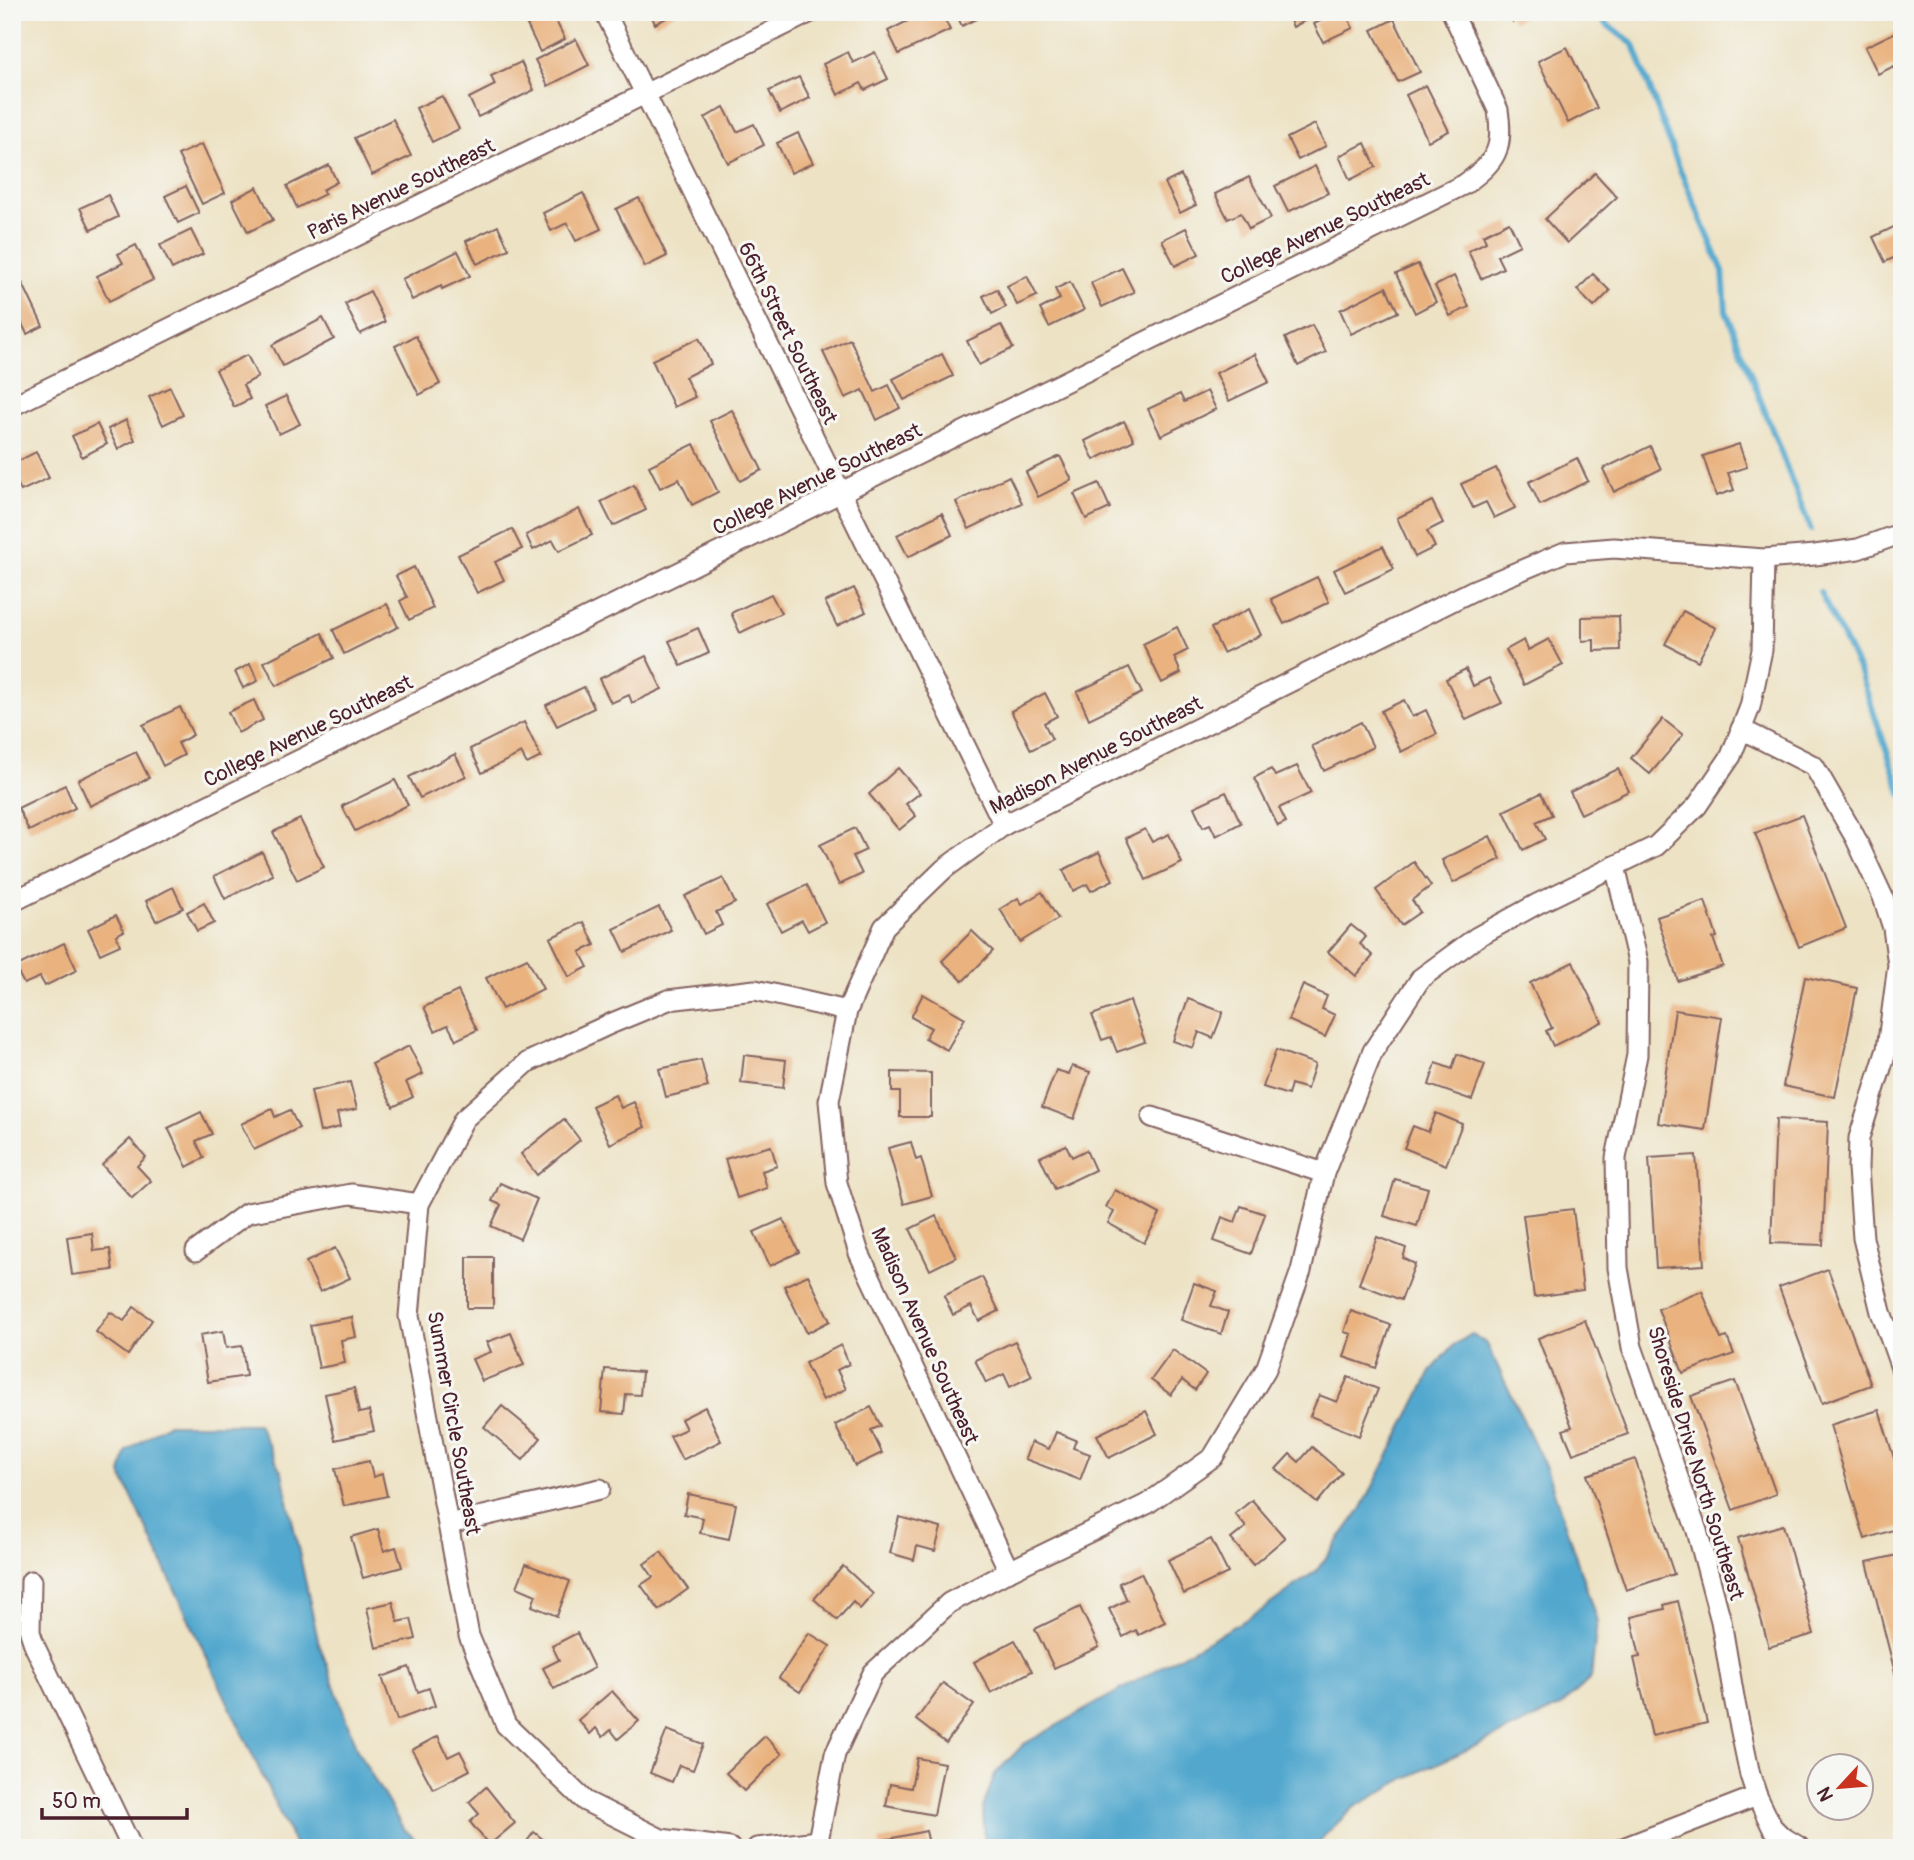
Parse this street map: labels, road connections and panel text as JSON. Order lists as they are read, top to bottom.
{
  "streets": {
    "street": [
      "Paris Avenue Southeast",
      "College Avenue Southeast",
      "66th Street Southeast",
      "Madison Avenue Southeast",
      "Summer Circle Southeast",
      "Shoreside Drive North Southeast"
    ]
  },
  "crossings": [
    ["Paris Avenue Southeast", "66th Street Southeast"],
    ["College Avenue Southeast", "66th Street Southeast"],
    ["66th Street Southeast", "Madison Avenue Southeast"],
    ["Madison Avenue Southeast", "Summer Circle Southeast"]
  ],
  "scale_bar": "50 m",
  "north": "bottom left"
}
